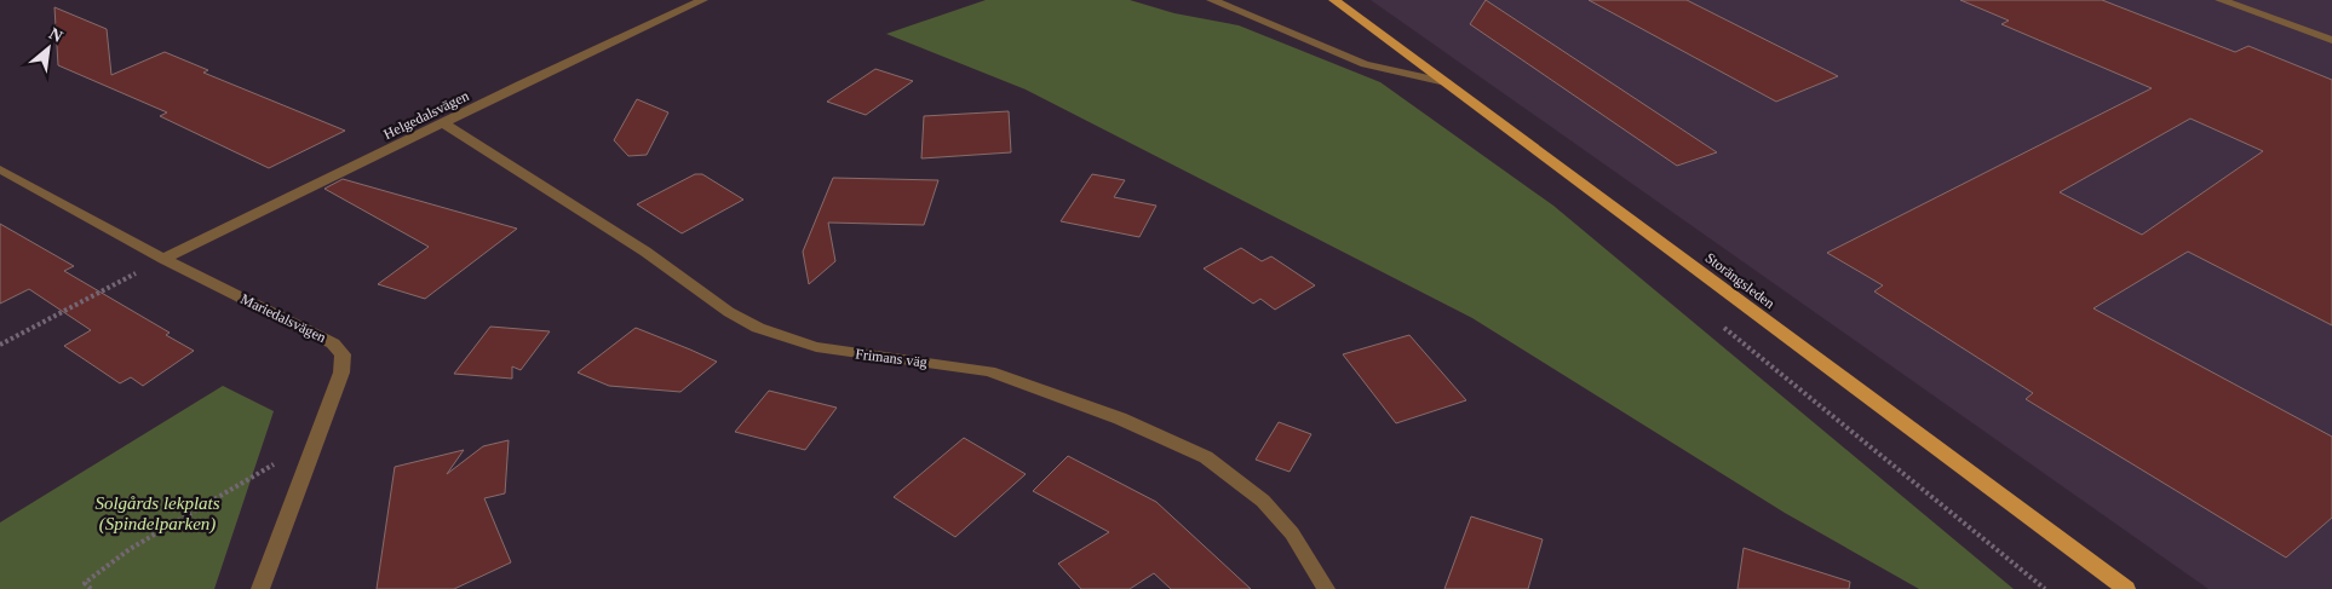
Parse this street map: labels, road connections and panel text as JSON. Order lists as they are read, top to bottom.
{
  "streets": {
    "main road": ["Storängsleden"],
    "street": ["Helgedalsvägen", "Mariedalsvägen", "Frimans väg"]
  },
  "crossings": [
    ["Helgedalsvägen", "Mariedalsvägen"],
    ["Helgedalsvägen", "Frimans väg"]
  ],
  "parks": ["Solgårds lekplats (Spindelparken)"],
  "north": "top right"
}
